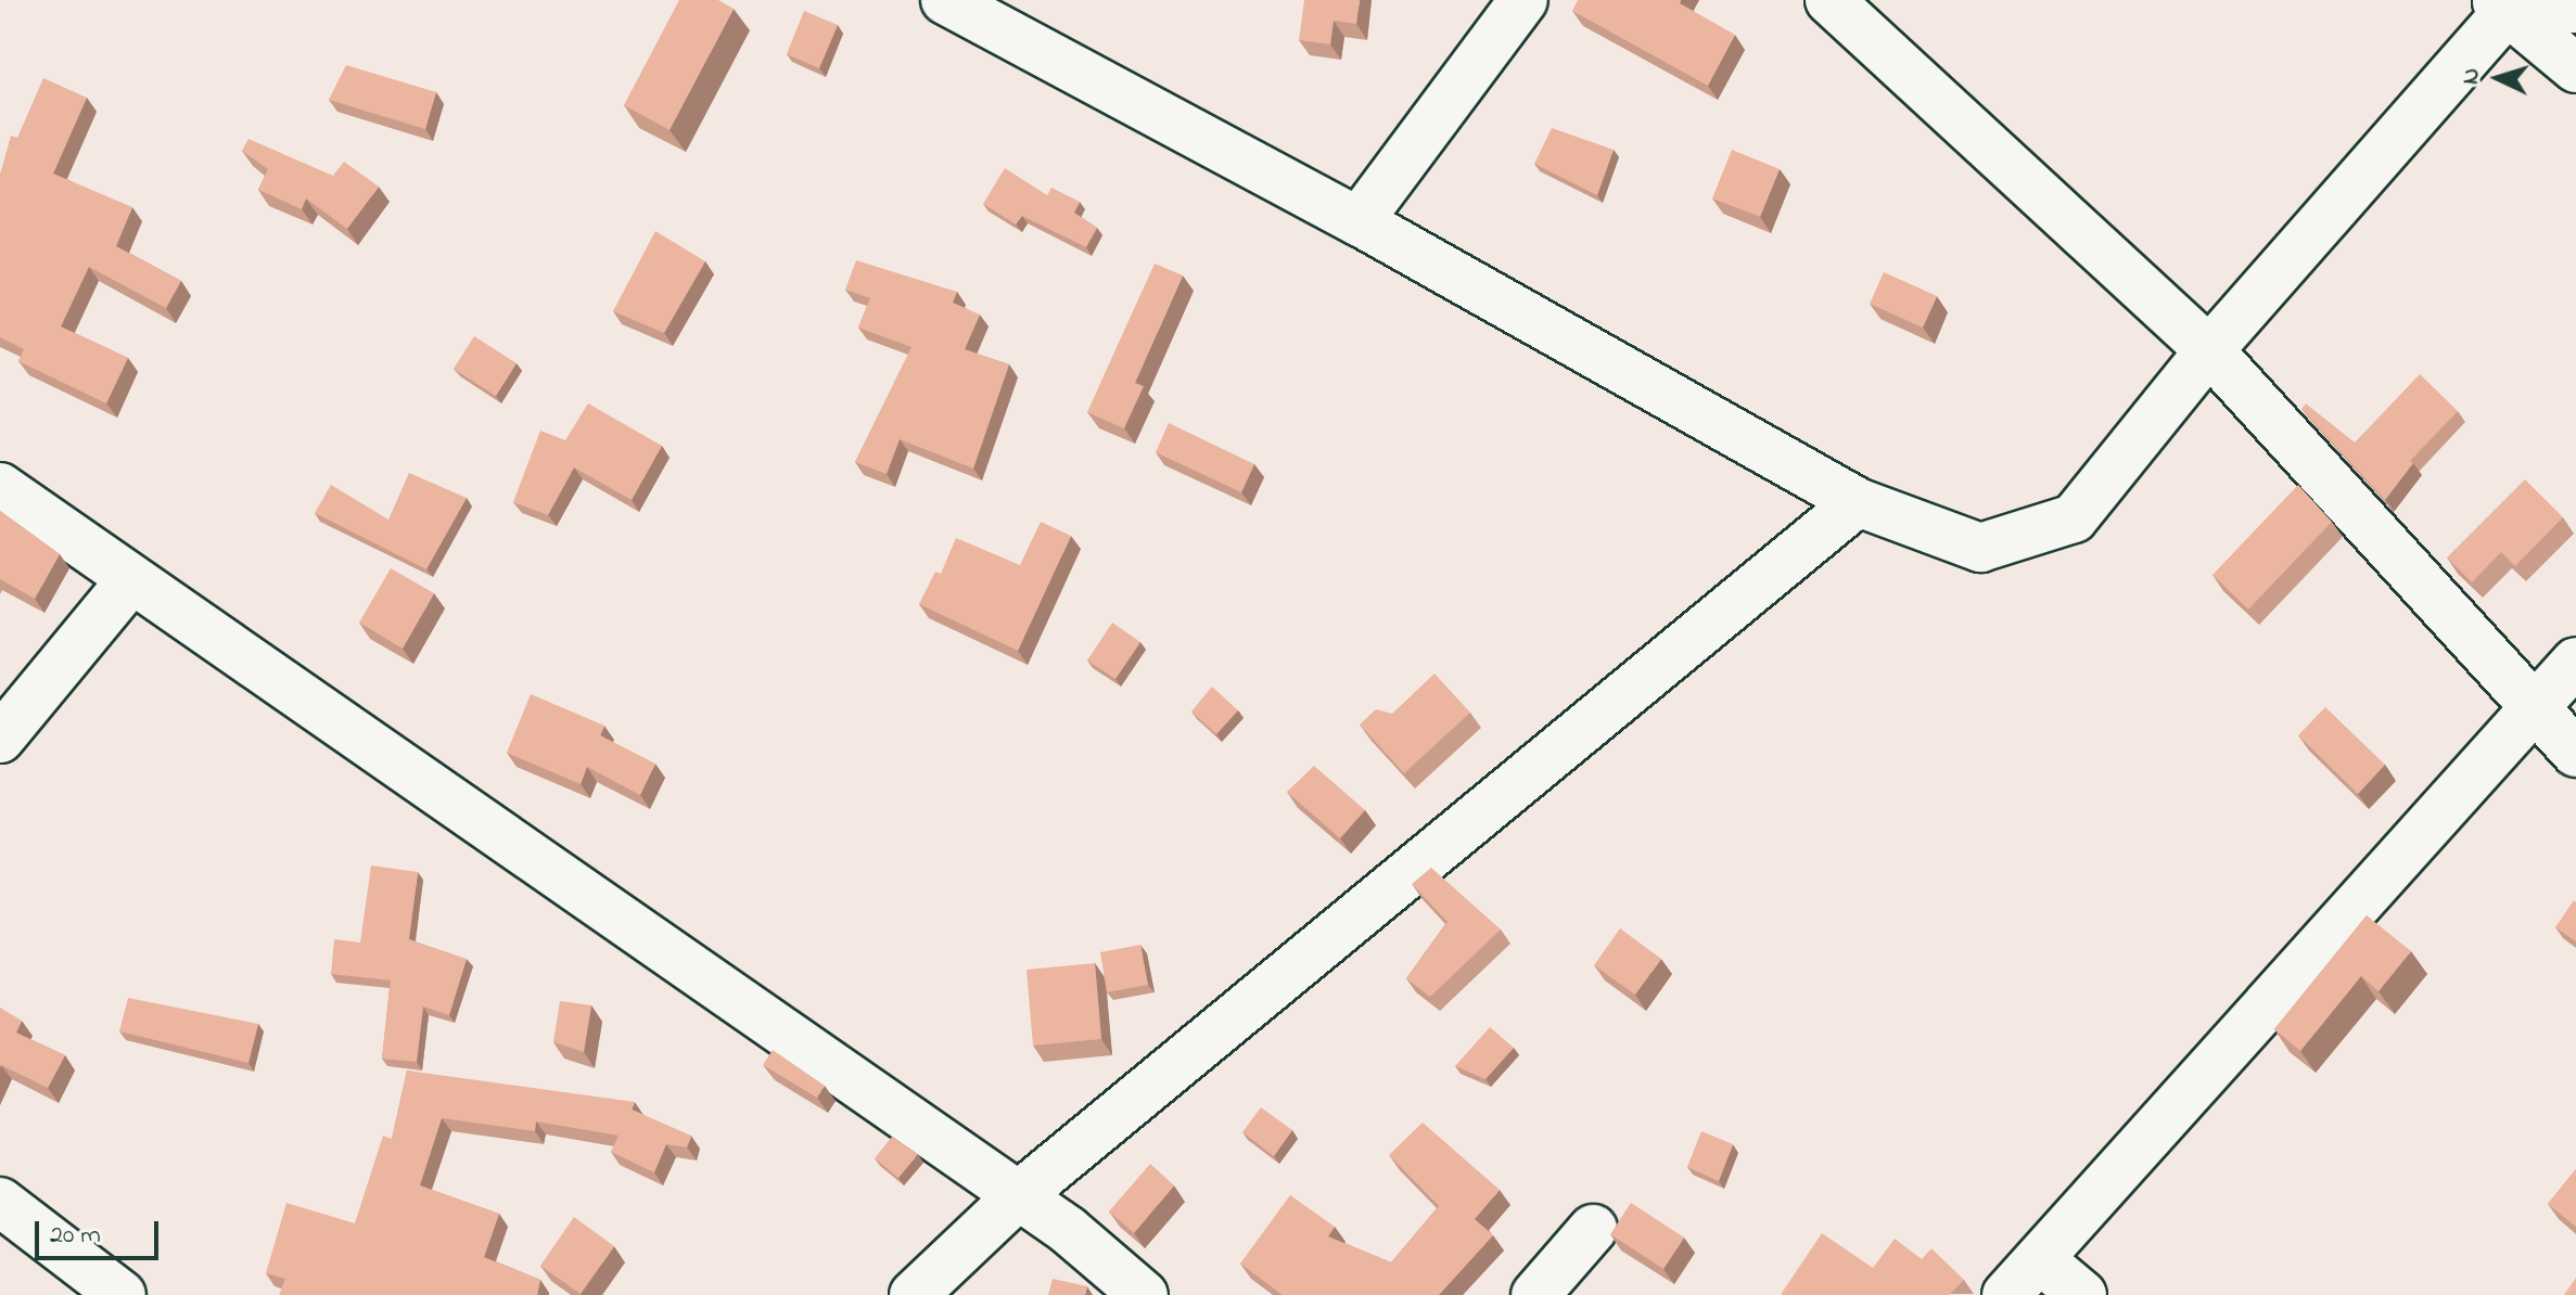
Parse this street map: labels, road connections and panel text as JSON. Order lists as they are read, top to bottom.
{
  "scale_bar": "20 m",
  "north": "left"
}
